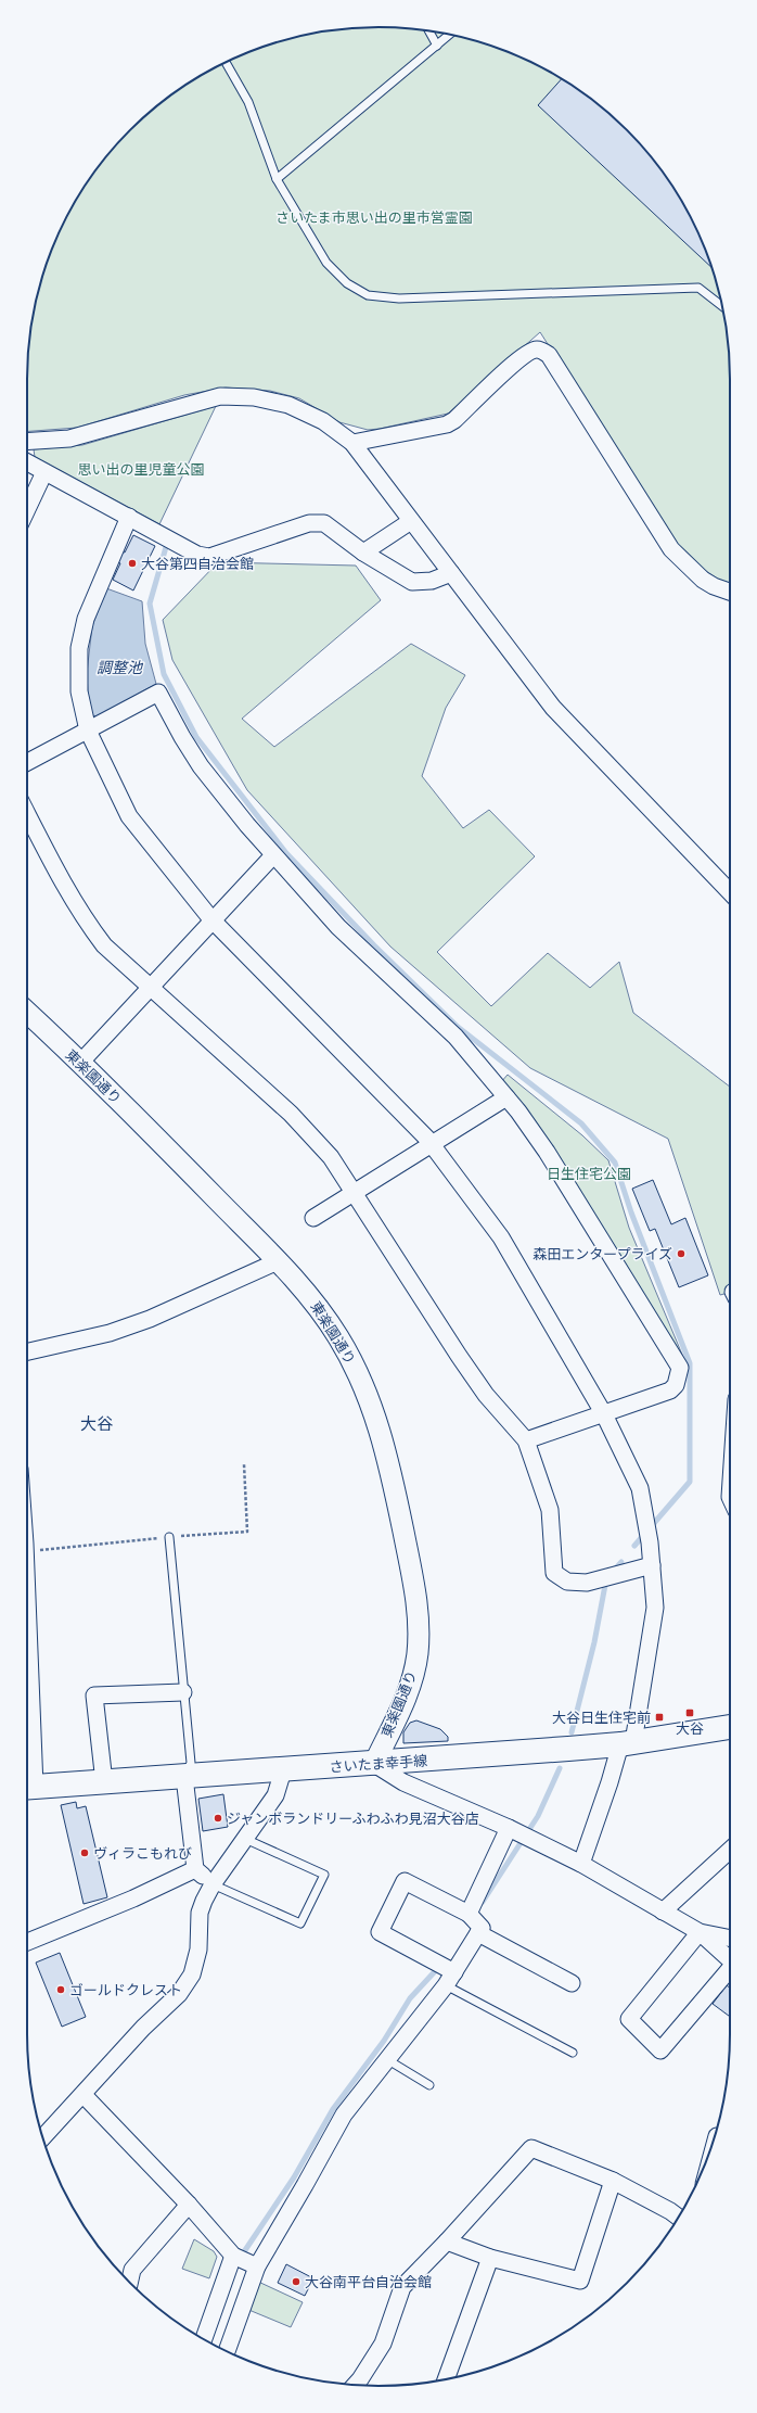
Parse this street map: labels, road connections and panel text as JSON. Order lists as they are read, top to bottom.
{
  "streets": {
    "main road": ["さいたま幸手線"],
    "street": ["東楽園通り"]
  },
  "crossings": [
    ["東楽園通り", "さいたま幸手線"]
  ],
  "districts": ["大谷"],
  "water": ["調整池"],
  "parks": ["さいたま市思い出の里市営霊園", "思い出の里児童公園", "日生住宅公園"],
  "places": {
    "other": [
      "大谷第四自治会館",
      "森田エンタープライズ",
      "ジャンボランドリーふわふわ見沼大谷店",
      "ヴィラこもれび",
      "ゴールドクレスト",
      "大谷南平台自治会館"
    ],
    "transit": ["大谷", "大谷日生住宅前"]
  }
}
